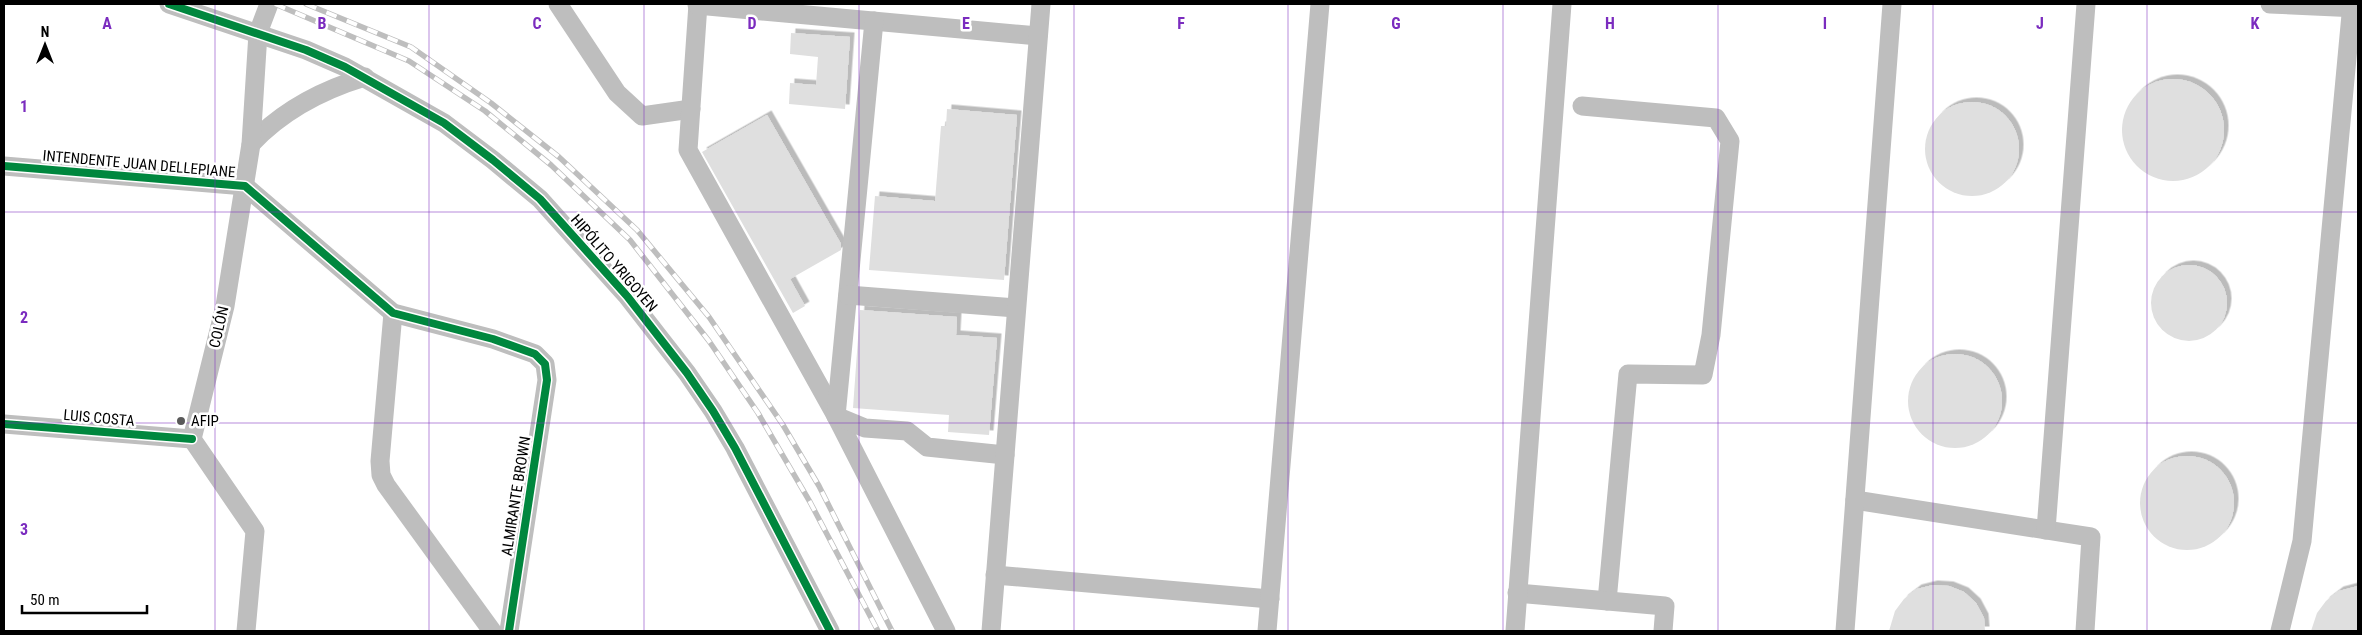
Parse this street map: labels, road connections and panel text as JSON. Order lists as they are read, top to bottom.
{
  "streets": {
    "street": [
      "INTENDENTE JUAN DELLEPIANE",
      "HIPÓLITO YRIGOYEN",
      "COLÓN",
      "LUIS COSTA",
      "ALMIRANTE BROWN"
    ]
  },
  "crossings": [
    ["INTENDENTE JUAN DELLEPIANE", "COLÓN"],
    ["INTENDENTE JUAN DELLEPIANE", "ALMIRANTE BROWN"],
    ["HIPÓLITO YRIGOYEN", "COLÓN"],
    ["COLÓN", "LUIS COSTA"]
  ],
  "places": ["AFIP"],
  "scale_bar": "50 m",
  "north": "top",
  "grid": {
    "columns": [
      "A",
      "B",
      "C",
      "D",
      "E",
      "F",
      "G",
      "H",
      "I",
      "J",
      "K"
    ],
    "rows": ["1", "2", "3"]
  }
}
